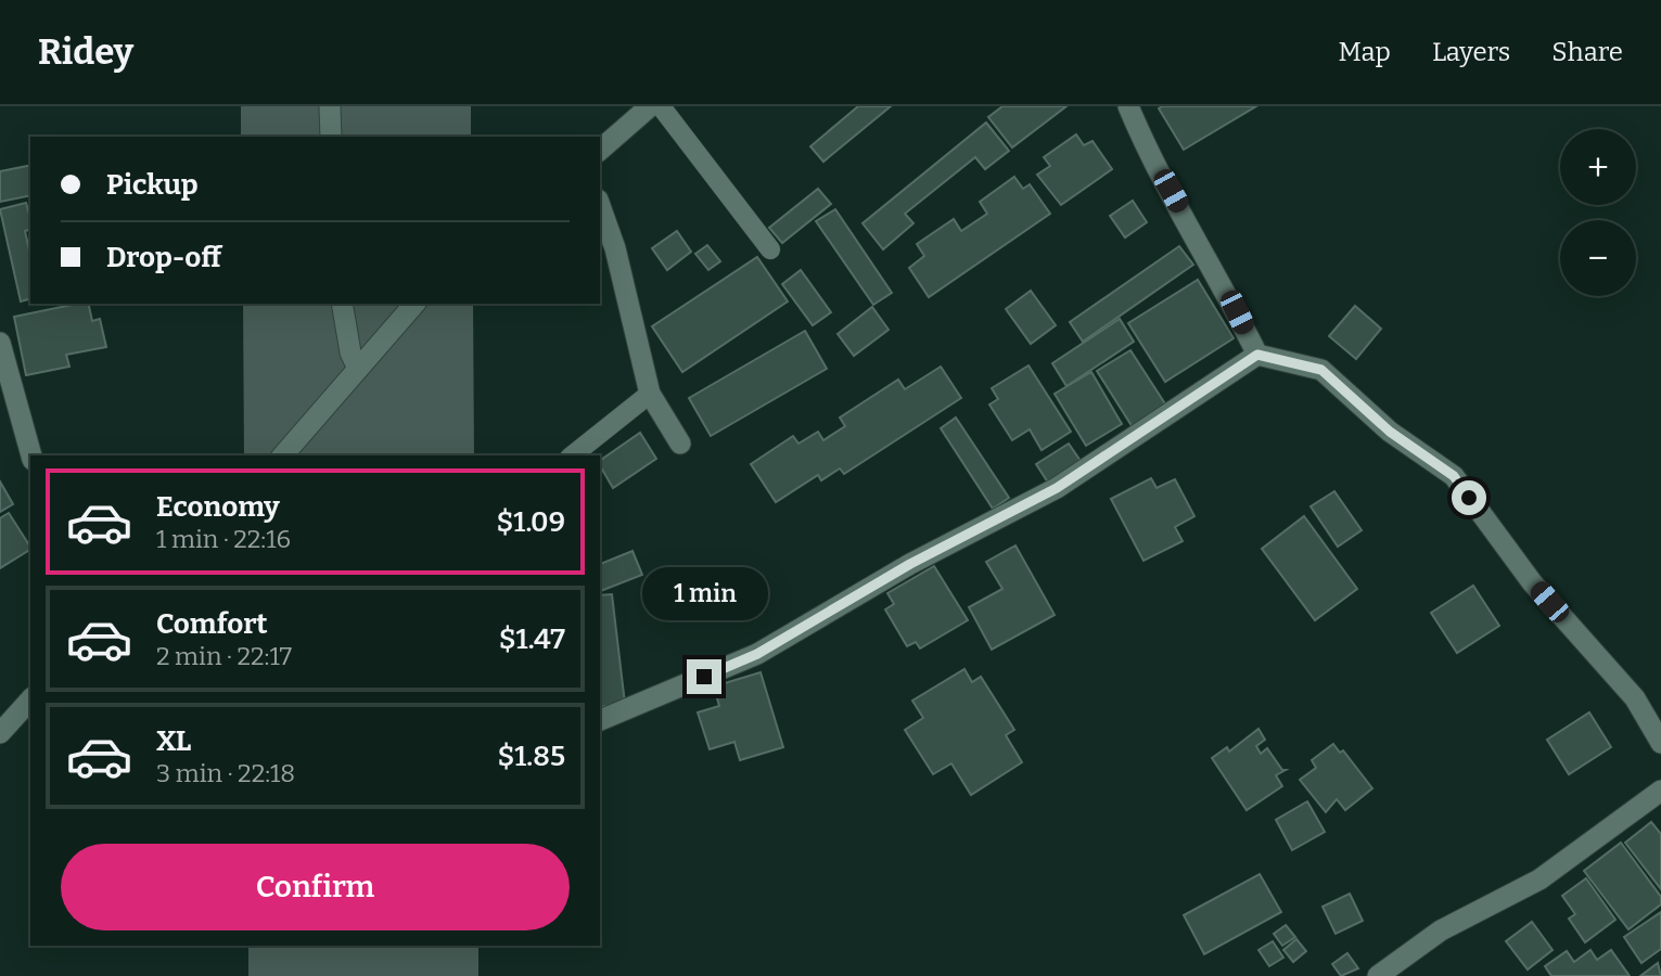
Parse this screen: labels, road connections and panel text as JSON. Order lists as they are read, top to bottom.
{
  "page": {
    "header": "Ridey",
    "nav": ["Map", "Layers", "Share"],
    "map_buttons": ["+", "−"],
    "banner": ["Pickup", "Drop-off"],
    "list": [
      {
        "name": "Economy",
        "note": "1 min · 22:16",
        "value": "$1.09"
      },
      {
        "name": "Comfort",
        "note": "2 min · 22:17",
        "value": "$1.47"
      },
      {
        "name": "XL",
        "note": "3 min · 22:18",
        "value": "$1.85"
      }
    ],
    "bubble": "1 min",
    "buttons": "Confirm"
  }
}
